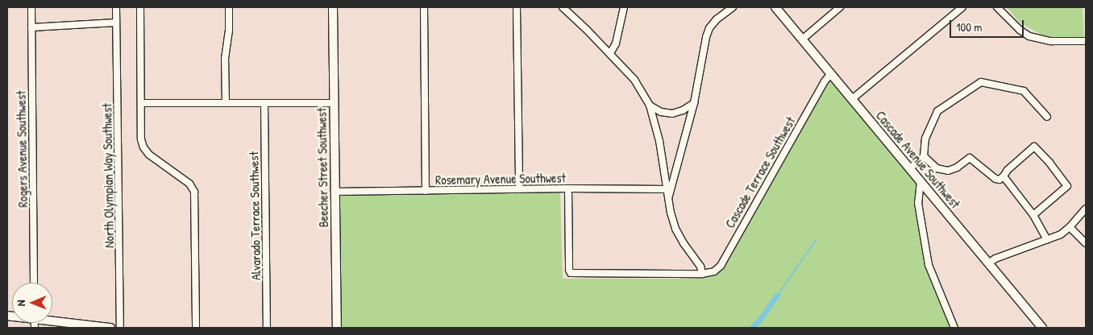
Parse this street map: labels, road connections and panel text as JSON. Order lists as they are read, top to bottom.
{
  "streets": {
    "street": [
      "Rogers Avenue Southwest",
      "Cascade Avenue Southwest",
      "Beecher Street Southwest",
      "Cascade Terrace Southwest",
      "North Olympian Way Southwest",
      "Rosemary Avenue Southwest",
      "Alvarado Terrace Southwest"
    ]
  },
  "crossings": [
    ["Cascade Avenue Southwest", "Cascade Terrace Southwest"],
    ["Beecher Street Southwest", "Rosemary Avenue Southwest"]
  ],
  "scale_bar": "100 m",
  "north": "left"
}
